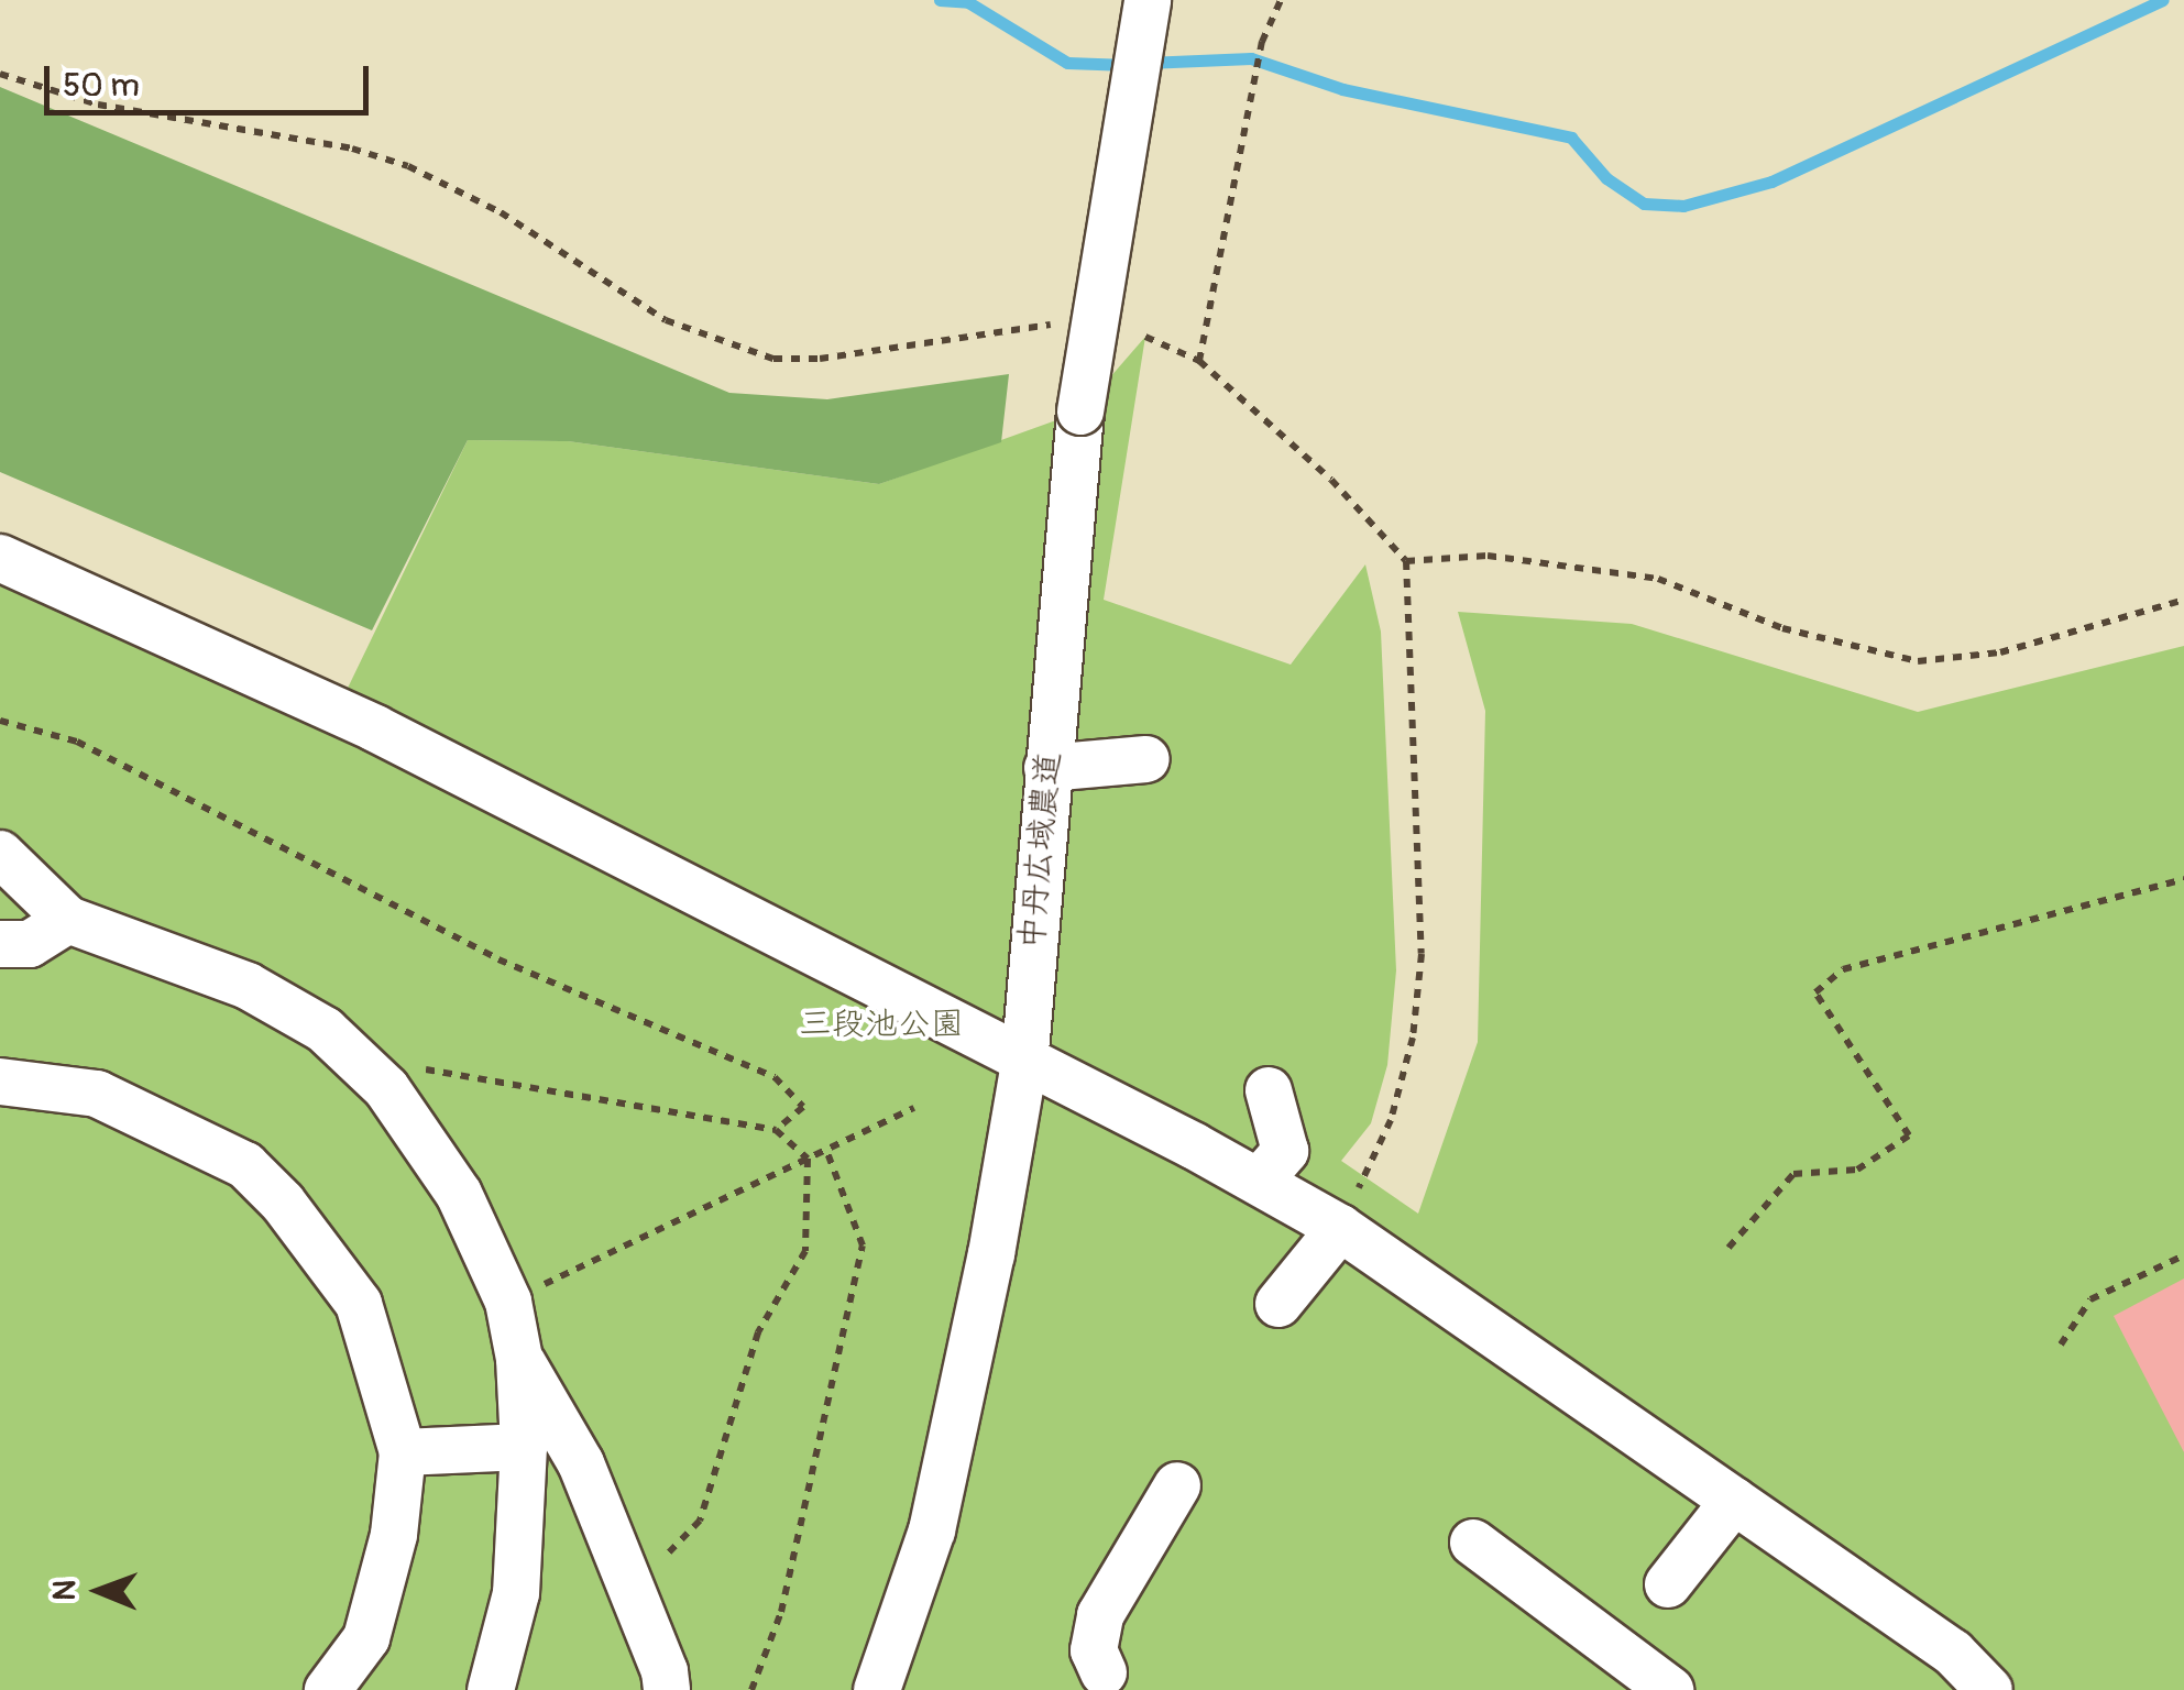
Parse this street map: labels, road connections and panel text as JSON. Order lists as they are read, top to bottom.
{
  "streets": {
    "street": ["中丹広域農道"]
  },
  "parks": ["三段池公園"],
  "scale_bar": "50 m",
  "north": "left"
}
